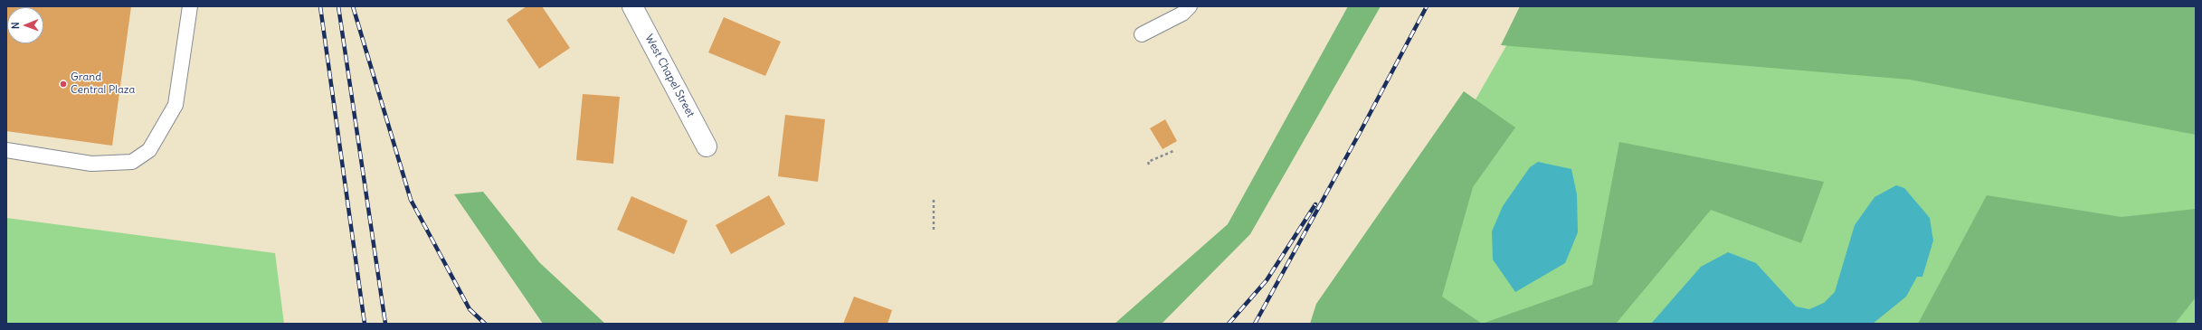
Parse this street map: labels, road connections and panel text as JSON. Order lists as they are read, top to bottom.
{
  "streets": {
    "street": ["West Chapel Street"]
  },
  "places": ["Grand Central Plaza"],
  "north": "left"
}
